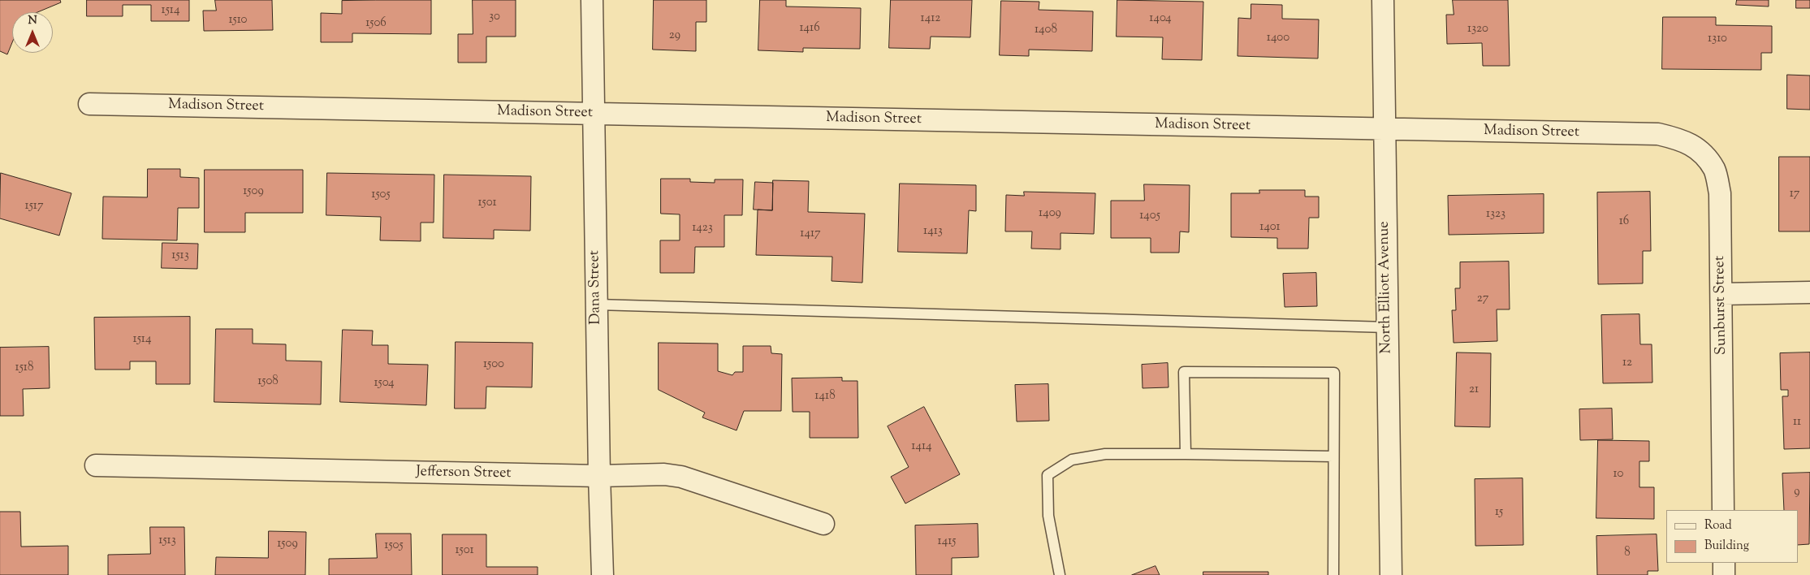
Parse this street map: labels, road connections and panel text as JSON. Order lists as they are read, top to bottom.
{
  "streets": {
    "street": [
      "Madison Street",
      "Dana Street",
      "North Elliott Avenue",
      "Sunburst Street",
      "Jefferson Street"
    ]
  },
  "crossings": [
    ["Madison Street", "Dana Street"],
    ["Madison Street", "North Elliott Avenue"],
    ["Madison Street", "Sunburst Street"],
    ["Dana Street", "Jefferson Street"]
  ],
  "house_numbers": [
    "1514",
    "30",
    "1412",
    "1404",
    "1510",
    "1506",
    "1416",
    "1320",
    "1408",
    "29",
    "1400",
    "1310",
    "1509",
    "17",
    "1505",
    "1501",
    "1517",
    "1409",
    "1323",
    "1405",
    "16",
    "1401",
    "1423",
    "1413",
    "1417",
    "1513",
    "27",
    "1514",
    "12",
    "1500",
    "1518",
    "1508",
    "1504",
    "21",
    "1418",
    "11",
    "1414",
    "10",
    "9",
    "15",
    "1513",
    "1415",
    "1509",
    "1505",
    "1501",
    "8"
  ],
  "legend": ["Road", "Building"],
  "north": "top"
}
